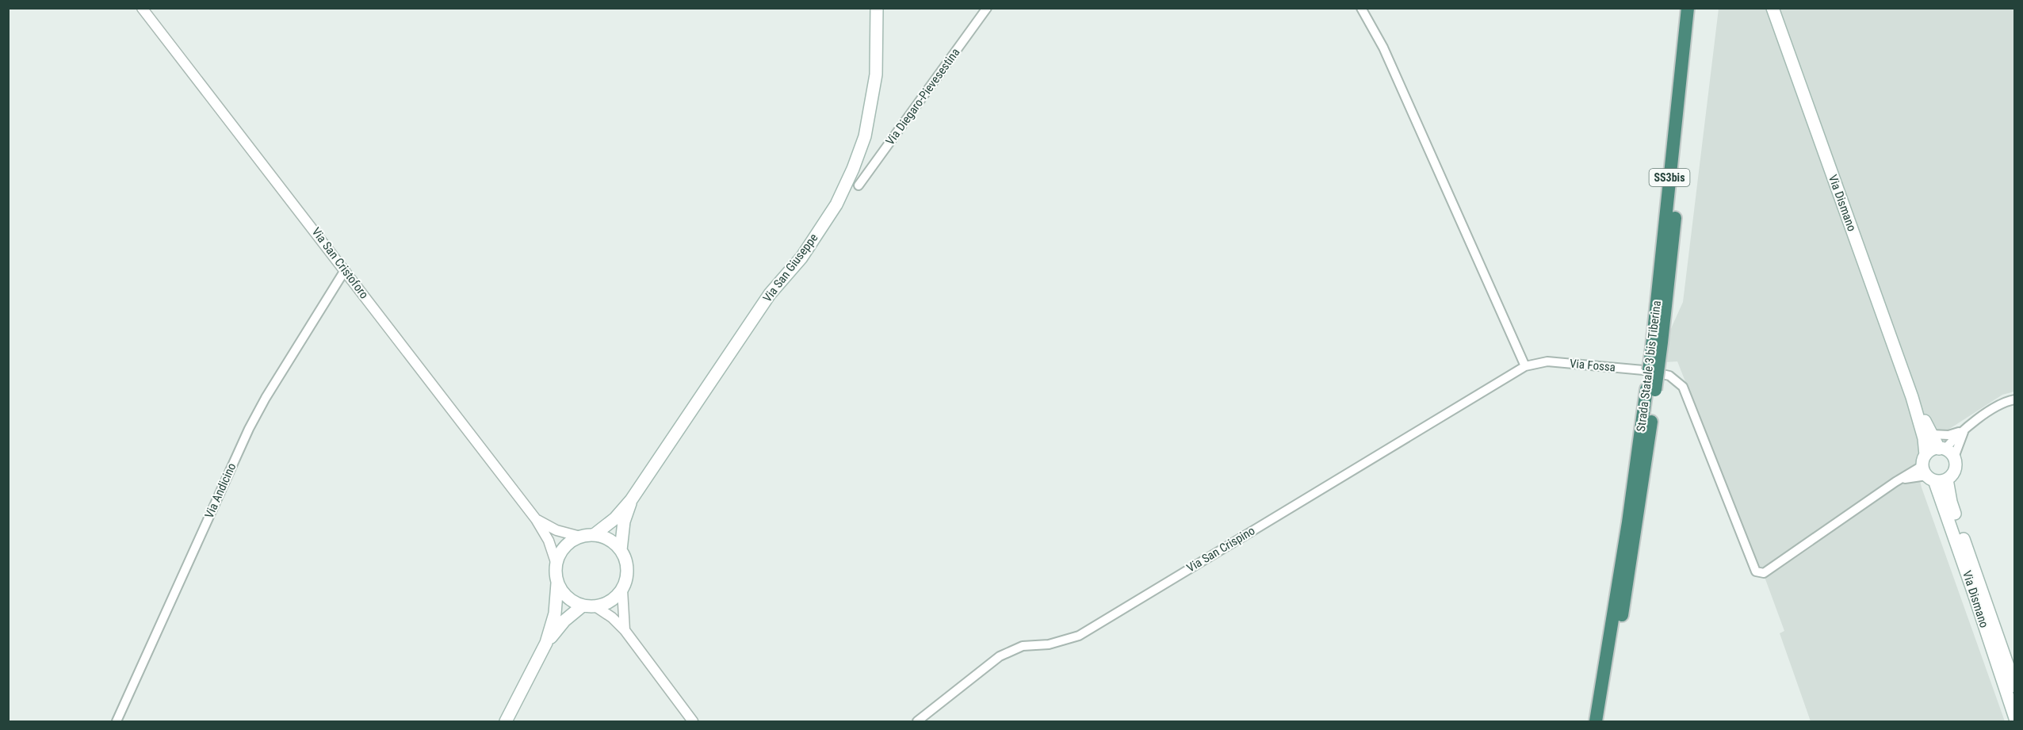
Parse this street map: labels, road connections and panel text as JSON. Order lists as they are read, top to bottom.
{
  "streets": {
    "highway": ["SS3bis", "Strada Statale 3 bis Tiberina"],
    "main road": ["Via Dismano", "Via San Giuseppe"],
    "street": [
      "Via Diegaro-Pievesestina",
      "Via San Cristoforo",
      "Via Fossa",
      "Via Andicino",
      "Via San Crispino"
    ]
  },
  "crossings": [
    ["Via Dismano", "Via Fossa"],
    ["Via San Cristoforo", "Via San Giuseppe"],
    ["Via San Cristoforo", "Via Andicino"],
    ["Via Fossa", "Via San Crispino"]
  ]
}
